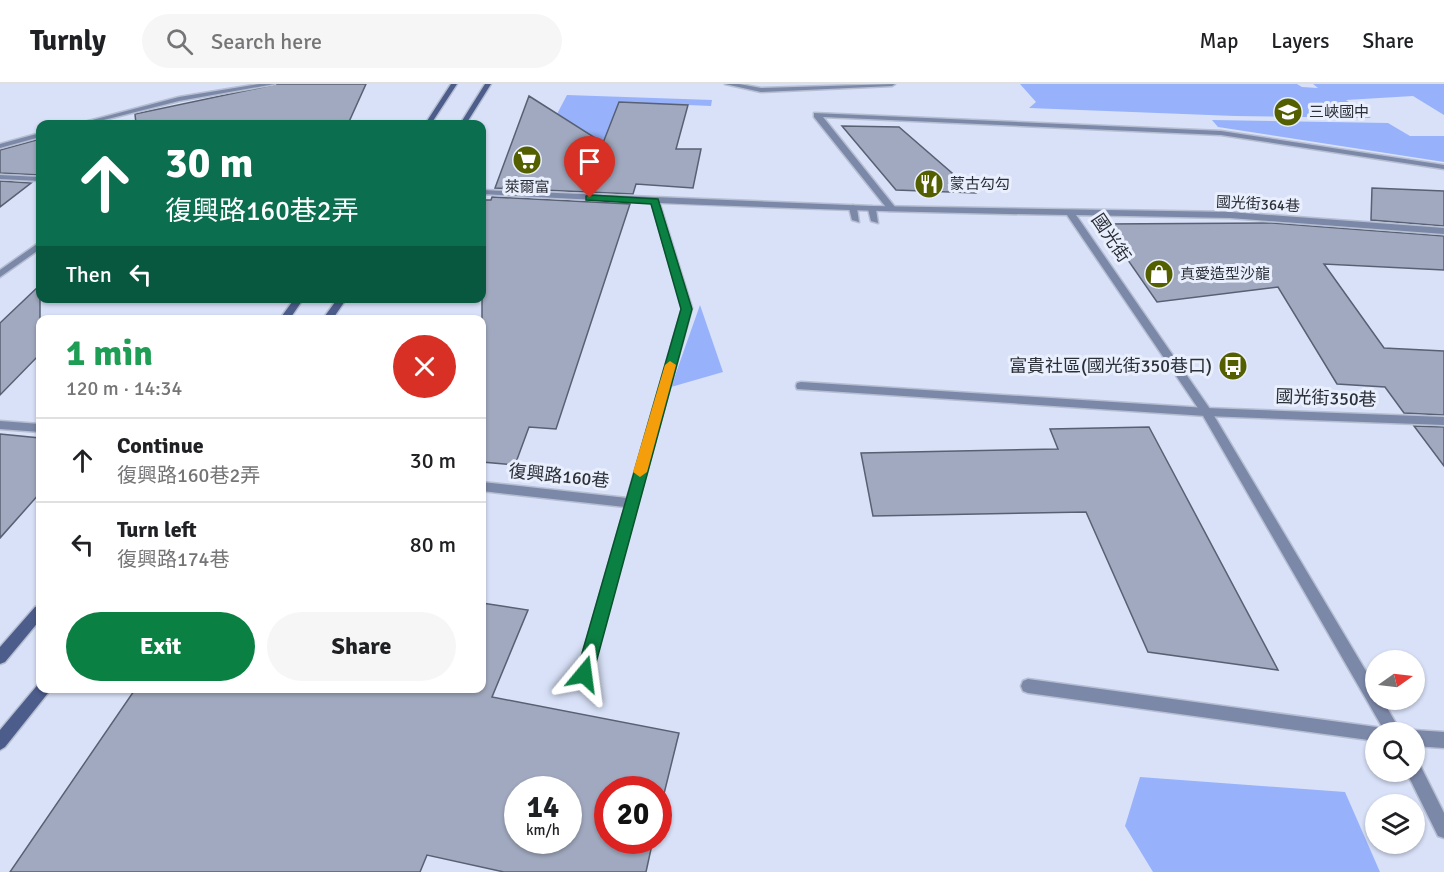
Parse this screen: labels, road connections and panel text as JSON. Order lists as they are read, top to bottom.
{
  "streets": {
    "street": [
      "國光街364巷",
      "國光街",
      "國光街350巷",
      "復興路160巷"
    ]
  },
  "crossings": [
    ["國光街364巷", "國光街"],
    ["國光街", "國光街350巷"]
  ],
  "places": {
    "school or university": ["三峽國中"],
    "supermarket": ["萊爾富"],
    "restaurant": ["蒙古勾勾"],
    "shop": ["真愛造型沙龍"],
    "bus stop": ["富貴社區(國光街350巷口)"]
  },
  "north": "right",
  "page": {
    "header": "Turnly",
    "search": "Search here",
    "nav": ["Map", "Layers", "Share"],
    "turn": ["30 m", "復興路160巷2弄"],
    "then": "Then",
    "heading": ["1 min", "120 m · 14:34"],
    "list": [
      {
        "name": "Continue",
        "note": "復興路160巷2弄",
        "value": "30 m"
      },
      {
        "name": "Turn left",
        "note": "復興路174巷",
        "value": "80 m"
      }
    ],
    "buttons": ["Exit", "Share"],
    "speed": "14 km/h",
    "limit": "20"
  }
}
